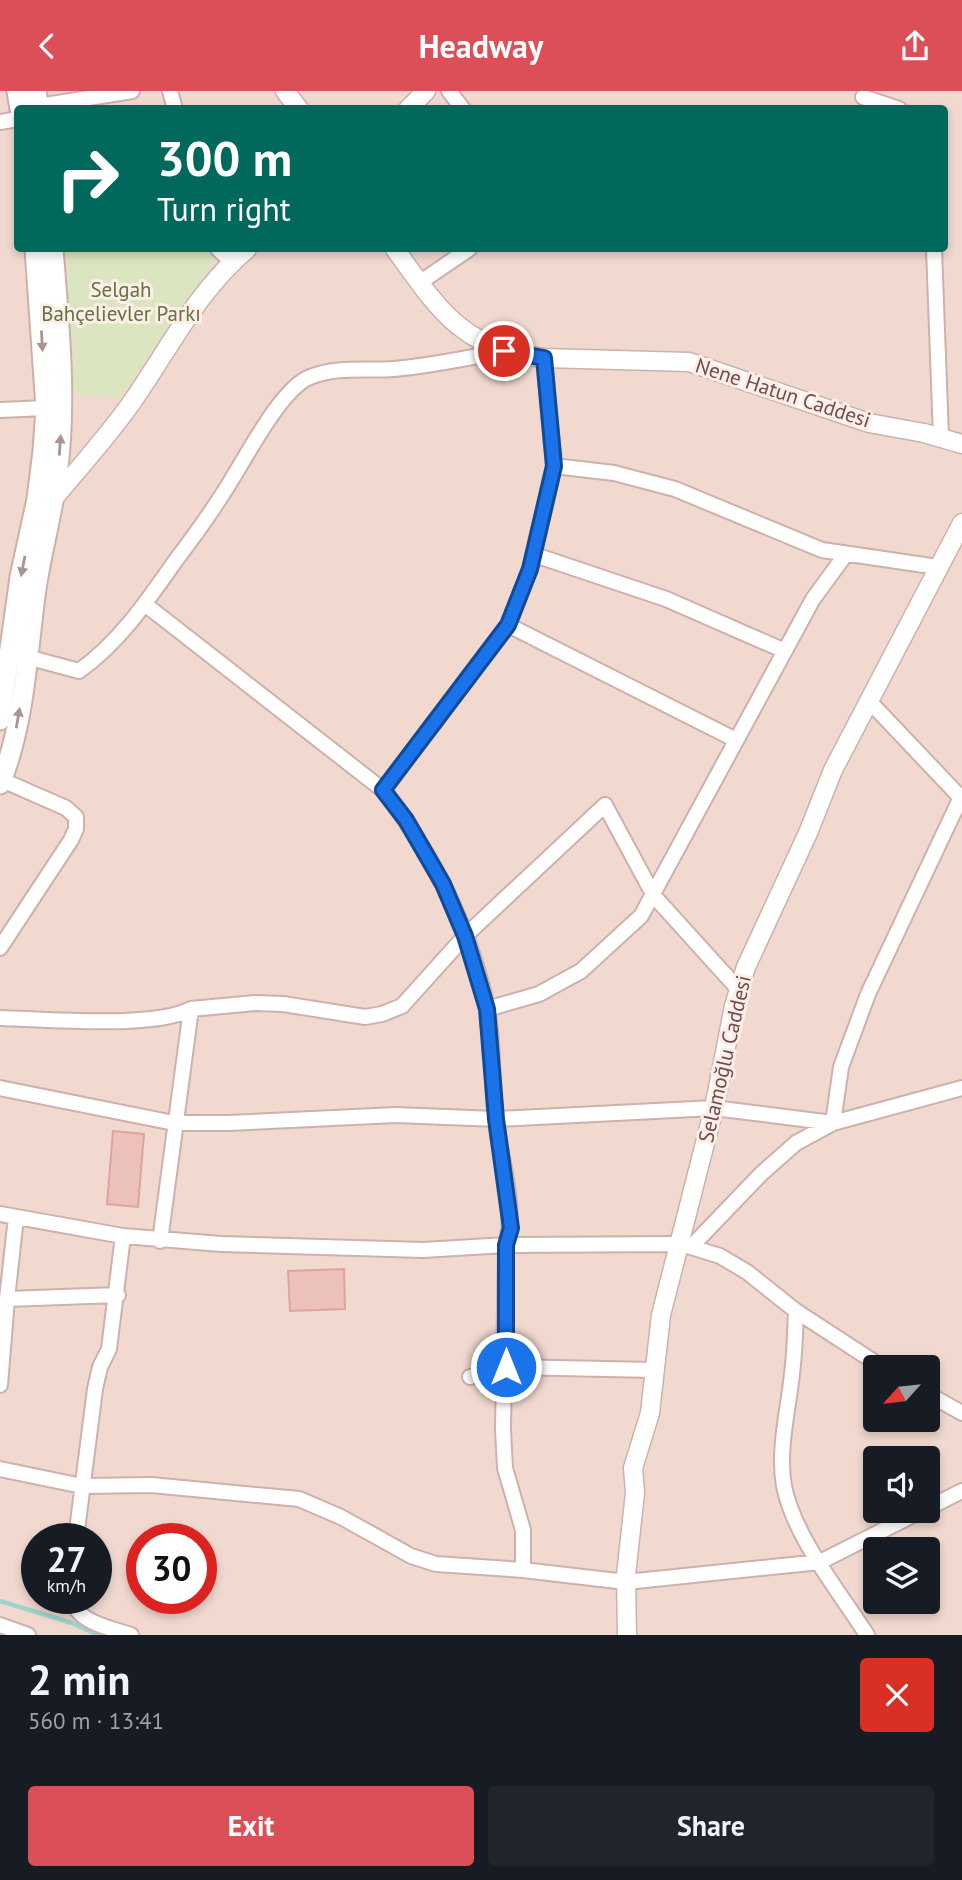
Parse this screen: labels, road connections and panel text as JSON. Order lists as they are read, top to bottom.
{
  "streets": {
    "street": ["Nene Hatun Caddesi", "Selamoğlu Caddesi"]
  },
  "parks": ["Selgah Bahçelievler Parkı"],
  "north": "bottom left",
  "page": {
    "header": "Headway",
    "turn": ["300 m", "Turn right"],
    "speed": "27 km/h",
    "limit": "30",
    "heading": ["2 min", "560 m · 13:41"],
    "buttons": ["Exit", "Share"]
  }
}
